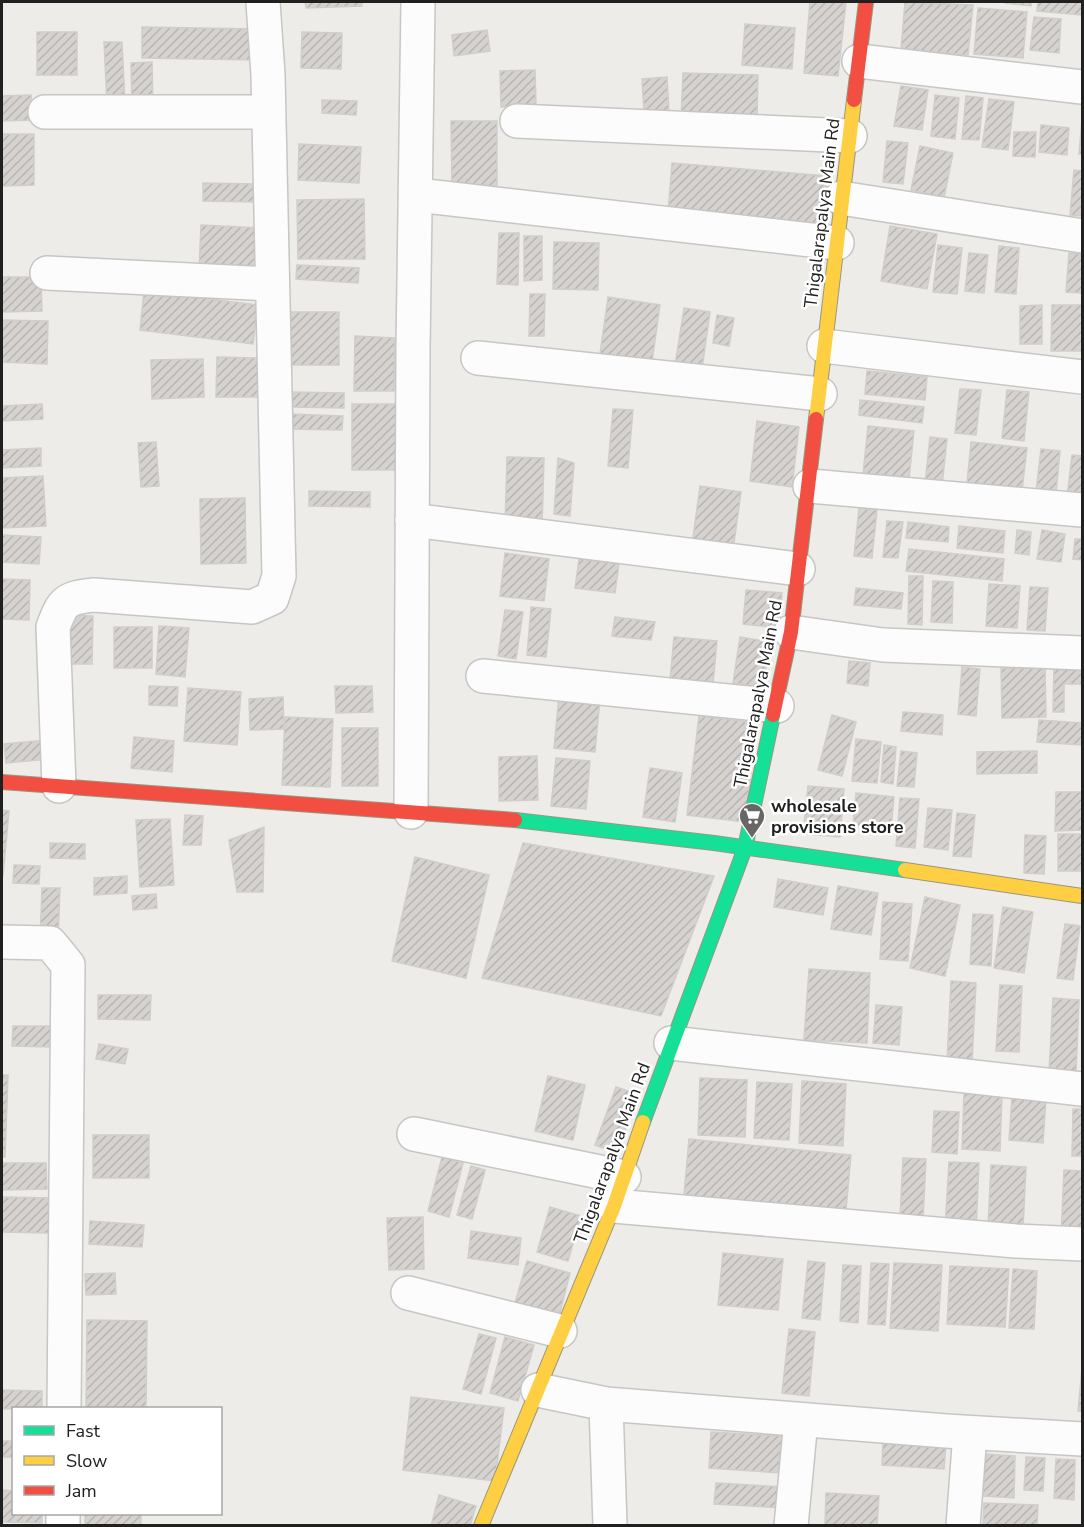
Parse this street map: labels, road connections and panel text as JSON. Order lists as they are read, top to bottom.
{
  "streets": {
    "street": ["Thigalarapalya Main Rd"]
  },
  "places": {
    "supermarket": ["wholesale provisions store"]
  },
  "legend": ["Fast", "Slow", "Jam"]
}
